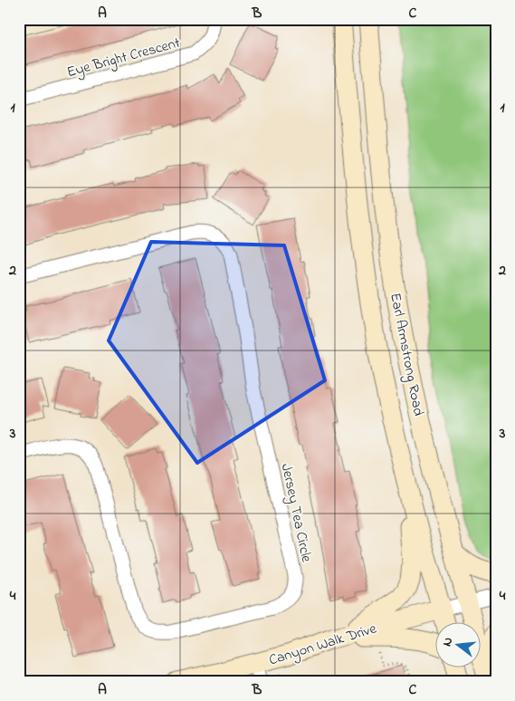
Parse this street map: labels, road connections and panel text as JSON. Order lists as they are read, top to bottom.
{
  "streets": {
    "main road": ["Earl Armstrong Road", "Canyon Walk Drive"],
    "street": ["Eye Bright Crescent", "Jersey Tea Circle"]
  },
  "crossings": [
    ["Earl Armstrong Road", "Canyon Walk Drive"]
  ],
  "north": "left",
  "grid": {
    "columns": ["A", "B", "C"],
    "rows": [
      "1",
      "2",
      "3",
      "4"
    ]
  }
}
